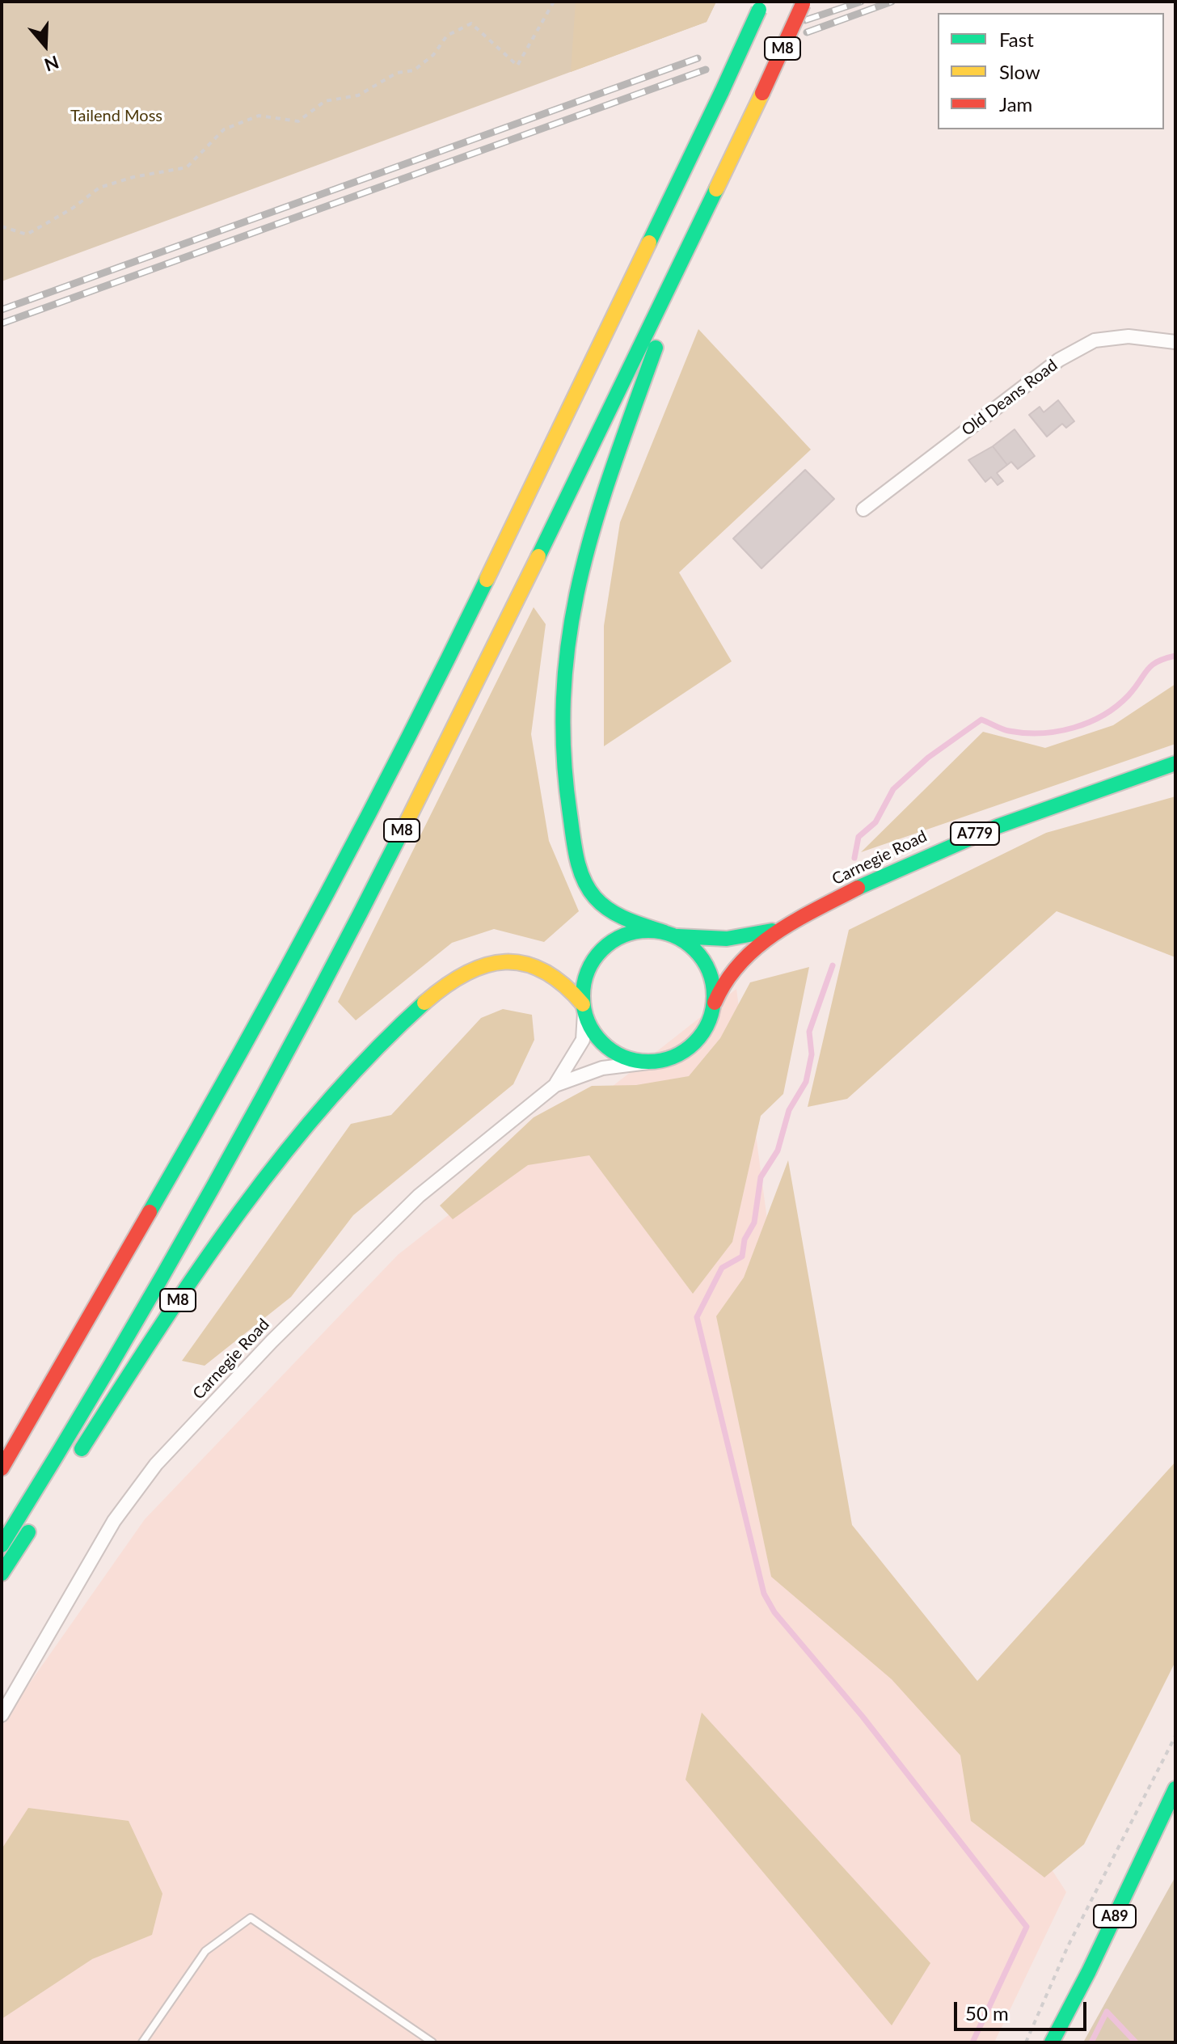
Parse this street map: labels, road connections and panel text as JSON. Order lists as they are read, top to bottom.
{
  "streets": {
    "main road": [
      "M8",
      "A779",
      "Carnegie Road",
      "A89"
    ],
    "street": ["Old Deans Road"]
  },
  "crossings": [
    ["M8", "A779"],
    ["M8", "Carnegie Road"],
    ["A779", "Carnegie Road"]
  ],
  "parks": ["Tailend Moss"],
  "legend": ["Fast", "Slow", "Jam"],
  "scale_bar": "50 m",
  "north": "bottom"
}
